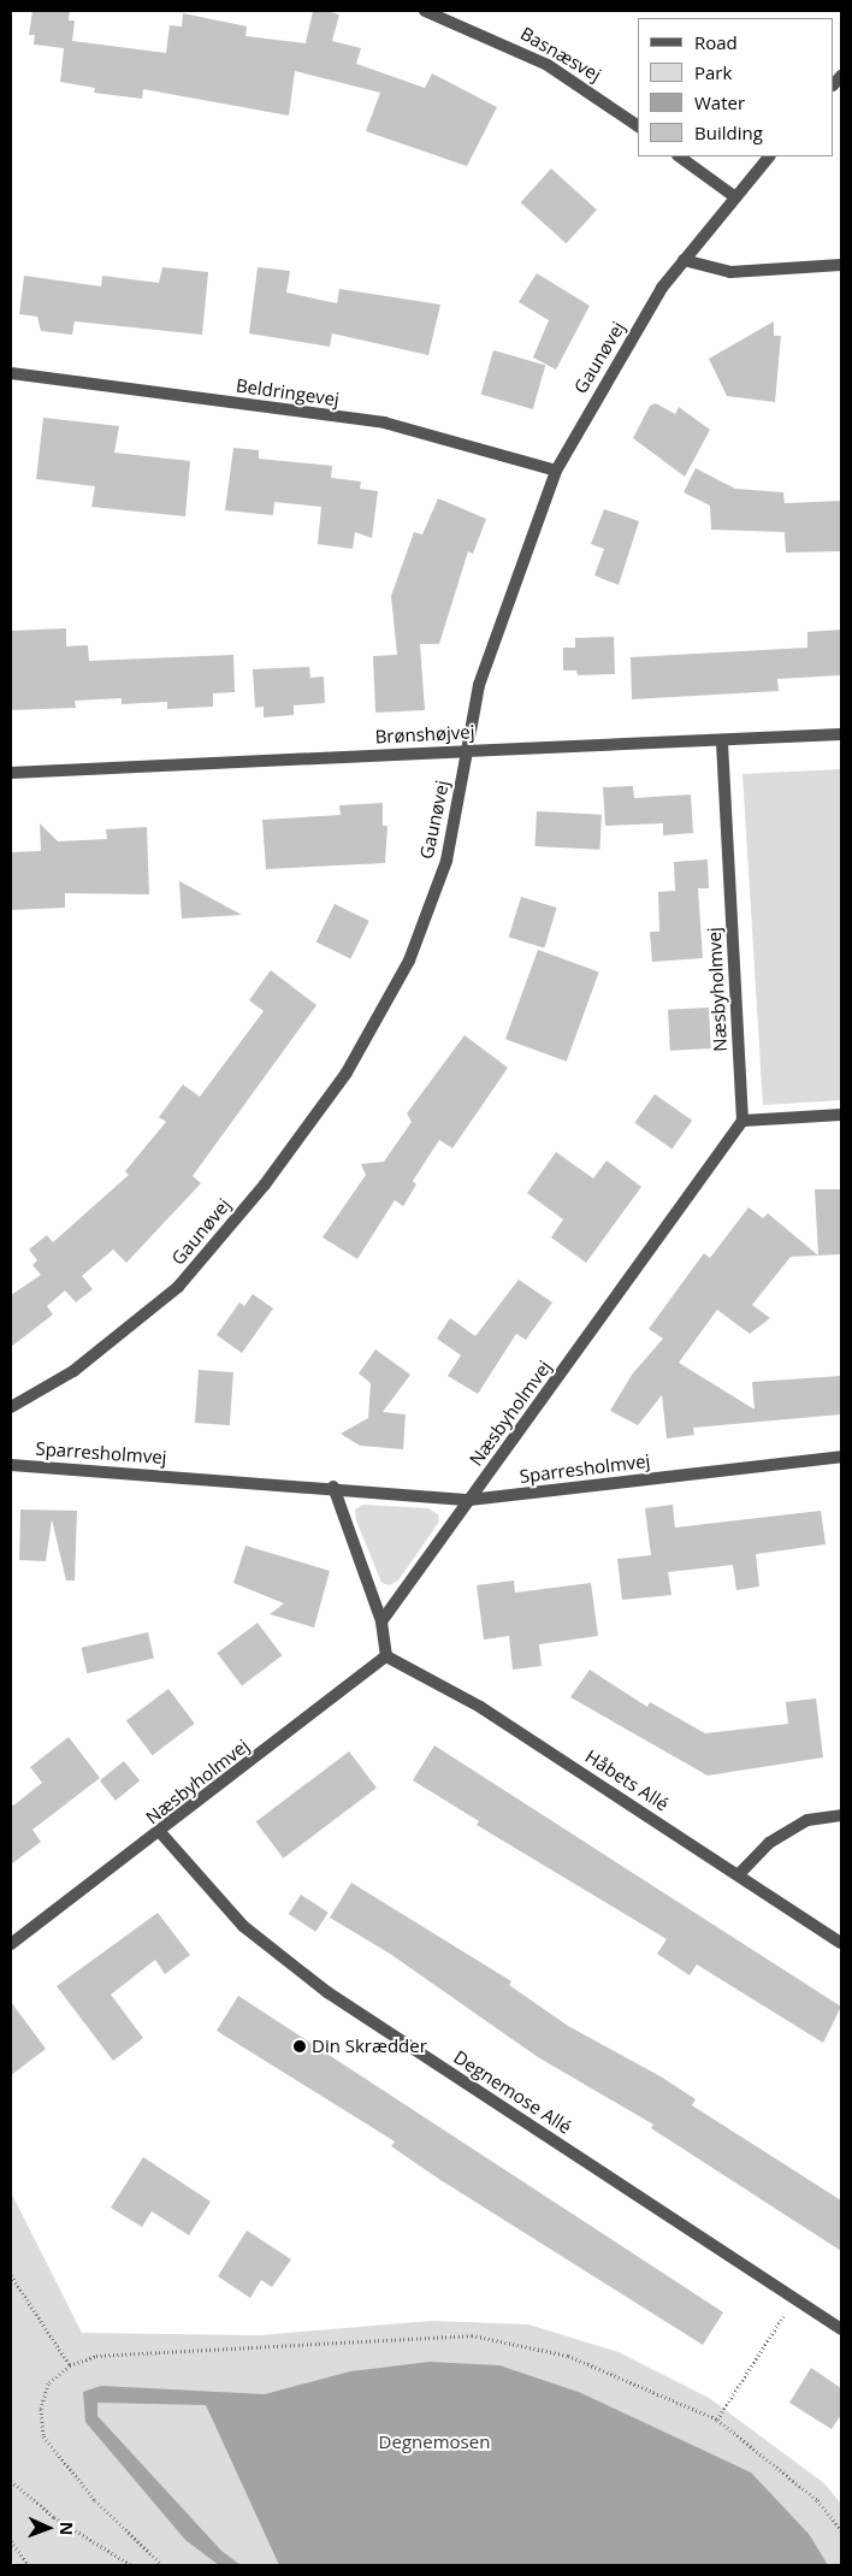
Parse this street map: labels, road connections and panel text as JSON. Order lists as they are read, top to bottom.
{
  "streets": {
    "street": [
      "Basnæsvej",
      "Gaunøvej",
      "Beldringevej",
      "Brønshøjvej",
      "Næsbyholmvej",
      "Sparresholmvej",
      "Håbets Allé",
      "Degnemose Allé"
    ]
  },
  "crossings": [
    ["Gaunøvej", "Beldringevej"],
    ["Gaunøvej", "Brønshøjvej"],
    ["Brønshøjvej", "Næsbyholmvej"],
    ["Næsbyholmvej", "Sparresholmvej"],
    ["Næsbyholmvej", "Håbets Allé"],
    ["Næsbyholmvej", "Degnemose Allé"]
  ],
  "parks": ["Degnemosen"],
  "places": ["Din Skrædder"],
  "legend": [
    "Road",
    "Park",
    "Water",
    "Building"
  ],
  "north": "right"
}
